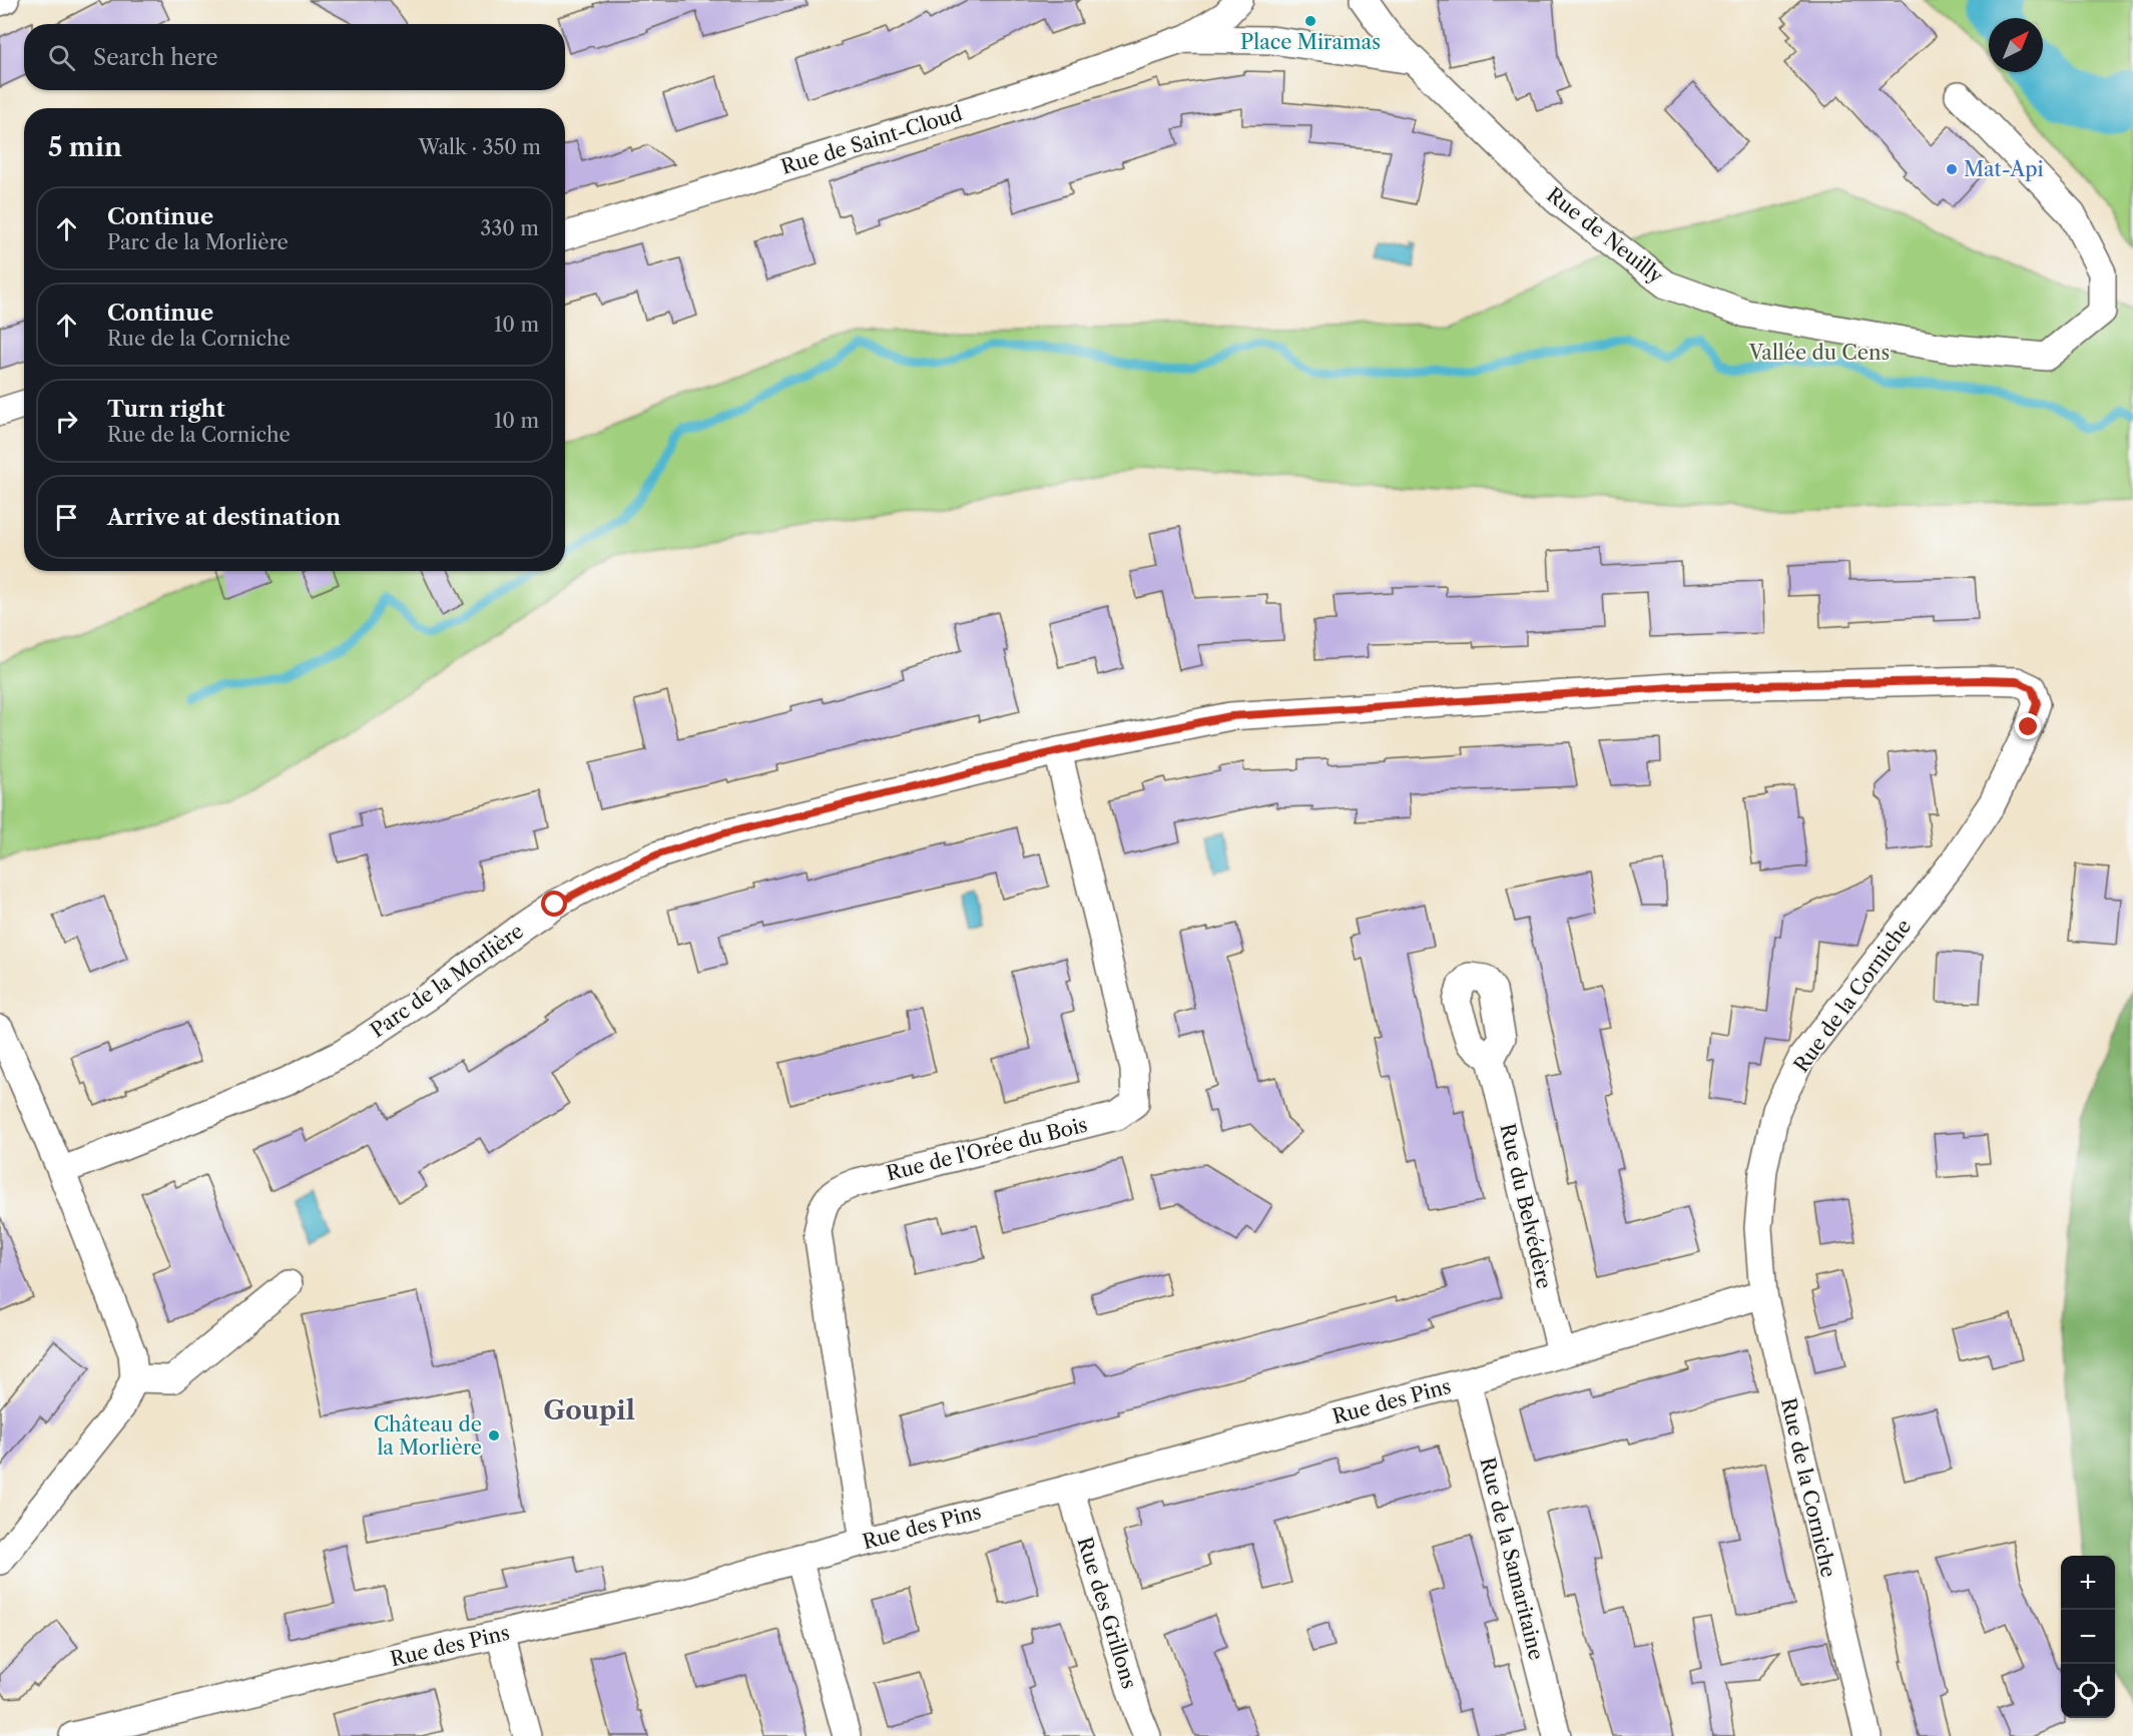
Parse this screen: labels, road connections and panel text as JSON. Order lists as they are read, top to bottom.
{
  "streets": {
    "street": [
      "Rue de Saint-Cloud",
      "Rue de Neuilly",
      "Parc de la Morlière",
      "Rue de la Corniche",
      "Rue de l'Orée du Bois",
      "Rue du Belvédère",
      "Rue des Pins",
      "Rue de la Samaritaine",
      "Rue des Grillons"
    ]
  },
  "crossings": [
    ["Rue de Saint-Cloud", "Rue de Neuilly"],
    ["Parc de la Morlière", "Rue de la Corniche"],
    ["Parc de la Morlière", "Rue de l'Orée du Bois"],
    ["Rue de la Corniche", "Rue des Pins"],
    ["Rue de l'Orée du Bois", "Rue des Pins"],
    ["Rue du Belvédère", "Rue des Pins"],
    ["Rue des Pins", "Rue de la Samaritaine"],
    ["Rue des Pins", "Rue des Grillons"]
  ],
  "districts": ["Goupil"],
  "parks": ["Vallée du Cens"],
  "places": ["Place Miramas", "Mat-Api", "Château de la Morlière"],
  "north": "top right",
  "page": {
    "search": "Search here",
    "heading": ["5 min", "Walk · 350 m"],
    "list": [
      ["Continue", "Parc de la Morlière", "330 m"],
      ["Continue", "Rue de la Corniche", "10 m"],
      ["Turn right", "Rue de la Corniche", "10 m"],
      "Arrive at destination"
    ],
    "map_buttons": ["+", "−"]
  }
}
